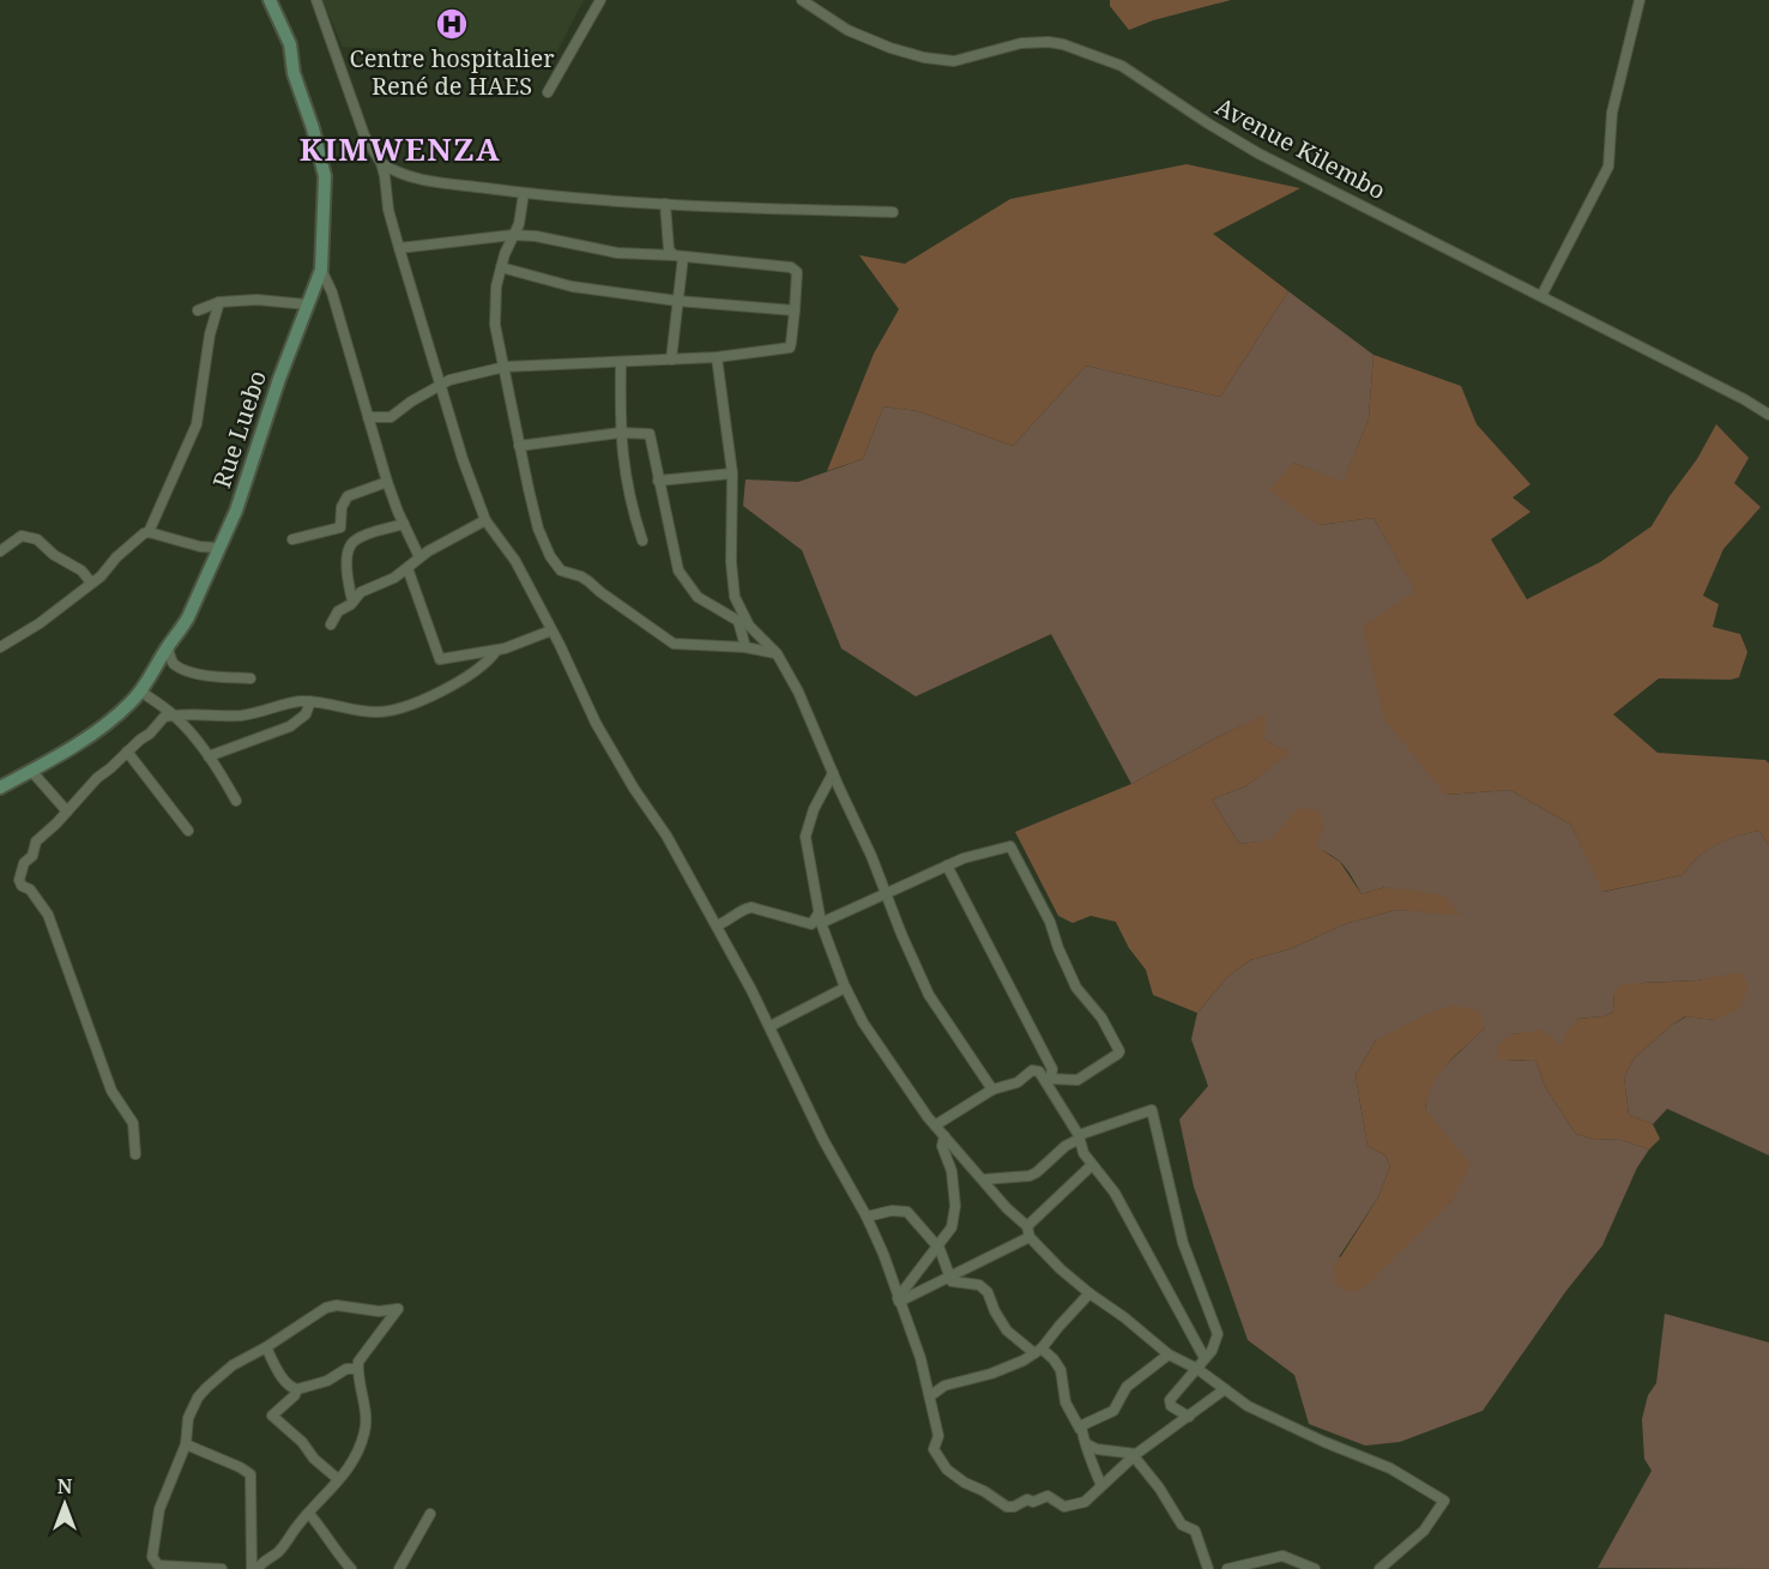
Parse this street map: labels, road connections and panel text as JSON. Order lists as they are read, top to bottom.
{
  "streets": {
    "street": ["Avenue Kilembo", "Rue Luebo"]
  },
  "districts": ["KIMWENZA"],
  "places": {
    "hospital": ["Centre hospitalier René de HAES"]
  },
  "north": "top"
}
